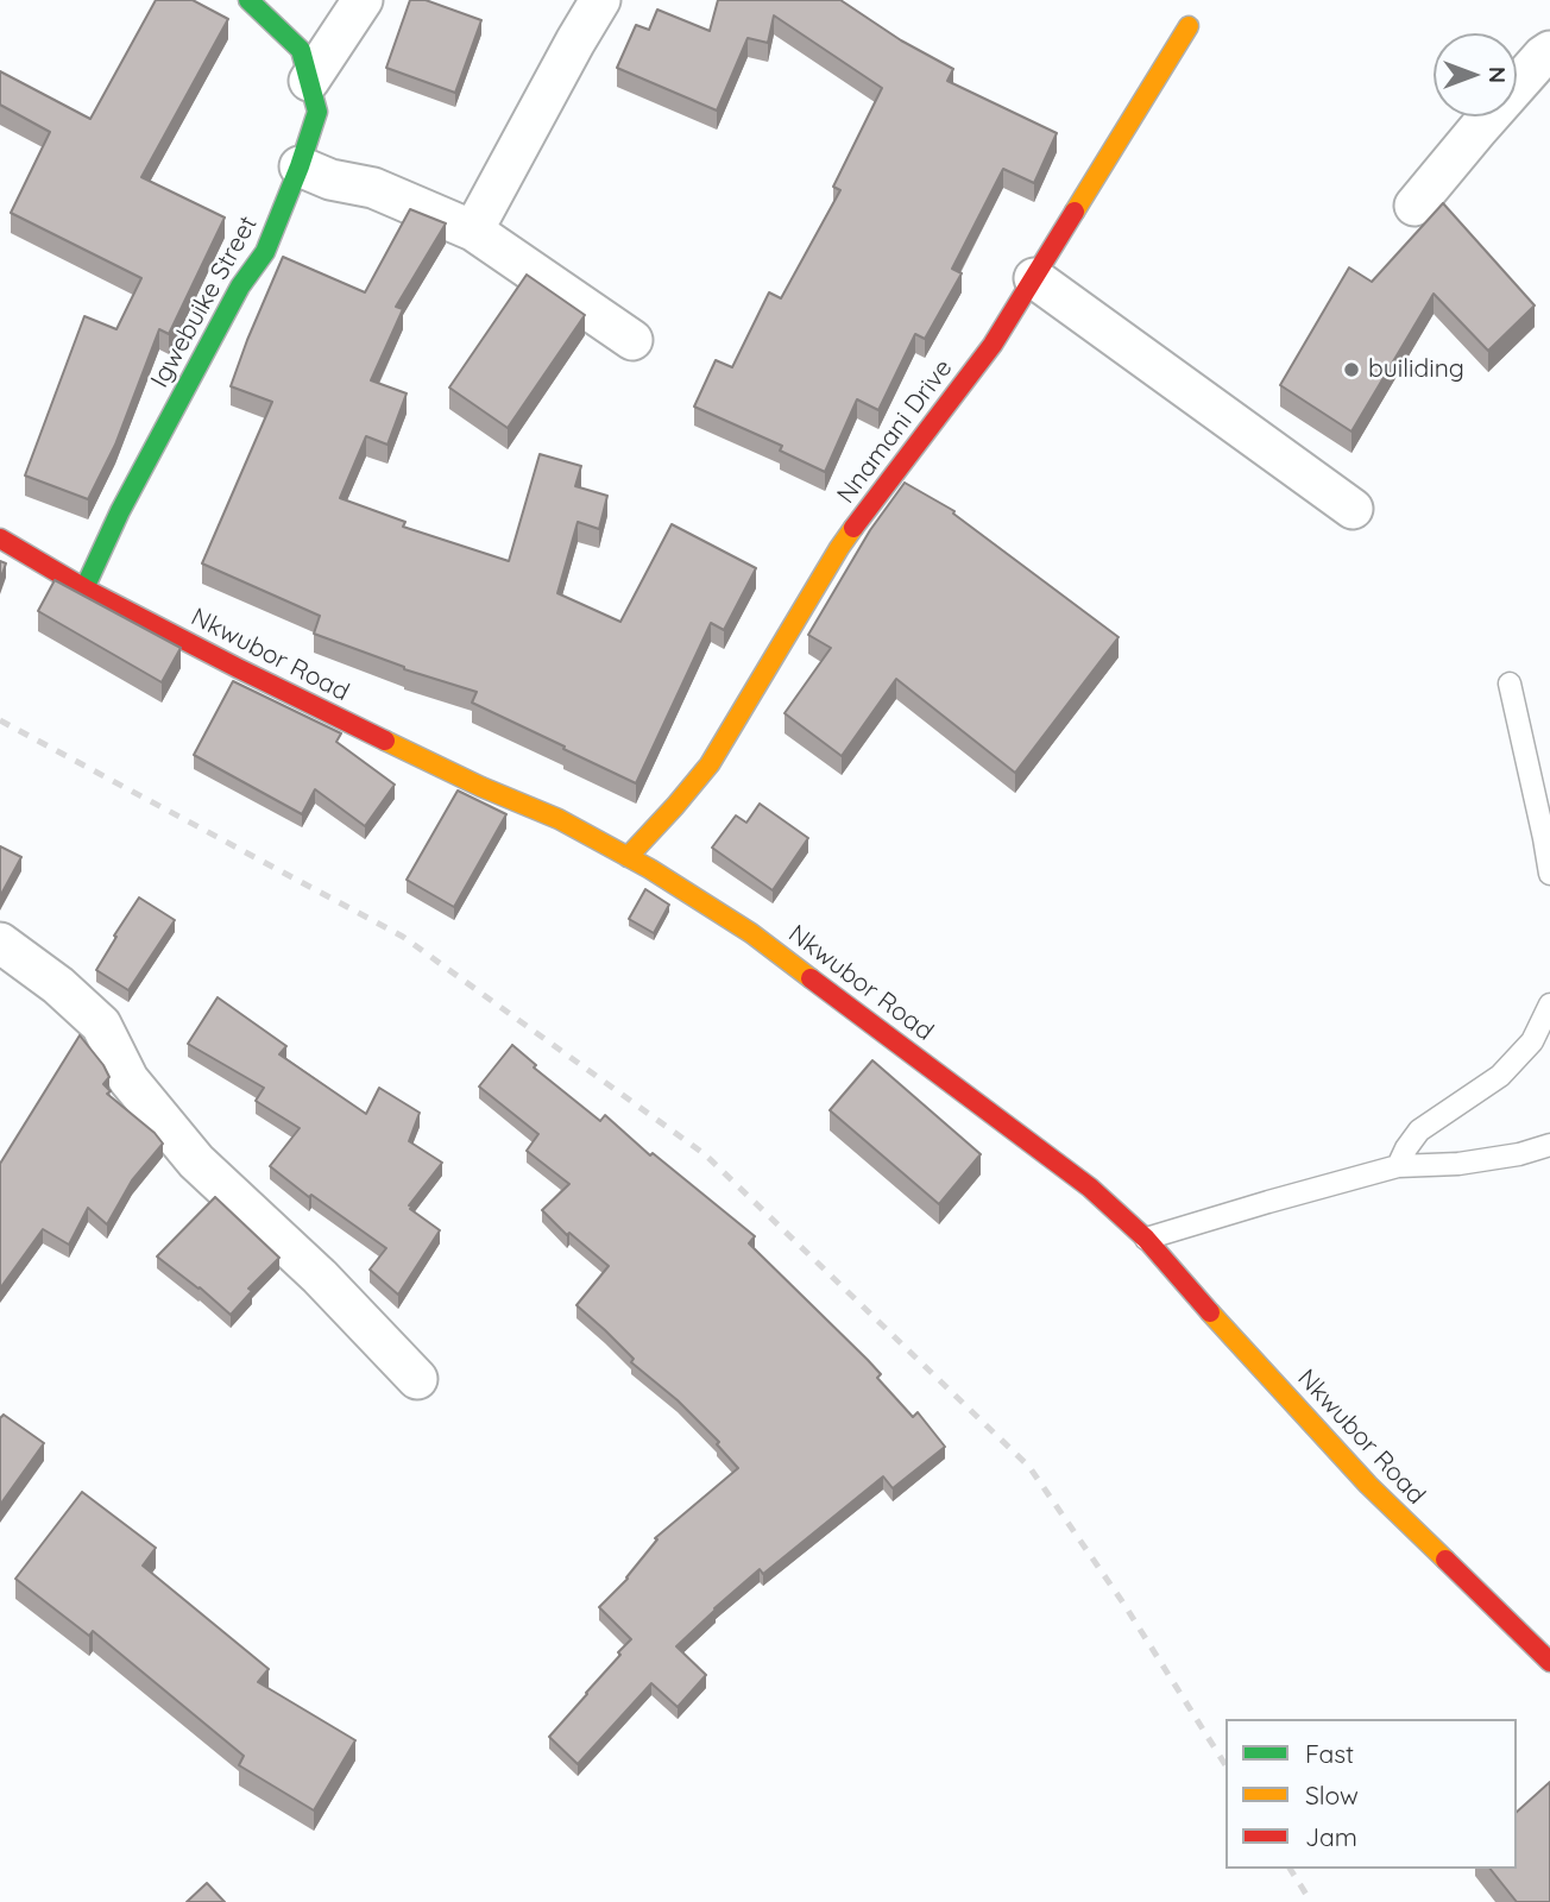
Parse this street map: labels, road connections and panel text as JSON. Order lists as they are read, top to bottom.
{
  "streets": {
    "street": ["Igwebuike Street", "Nnamani Drive", "Nkwubor Road"]
  },
  "crossings": [
    ["Igwebuike Street", "Nkwubor Road"],
    ["Nnamani Drive", "Nkwubor Road"]
  ],
  "places": ["builiding"],
  "legend": ["Fast", "Slow", "Jam"],
  "north": "right"
}
